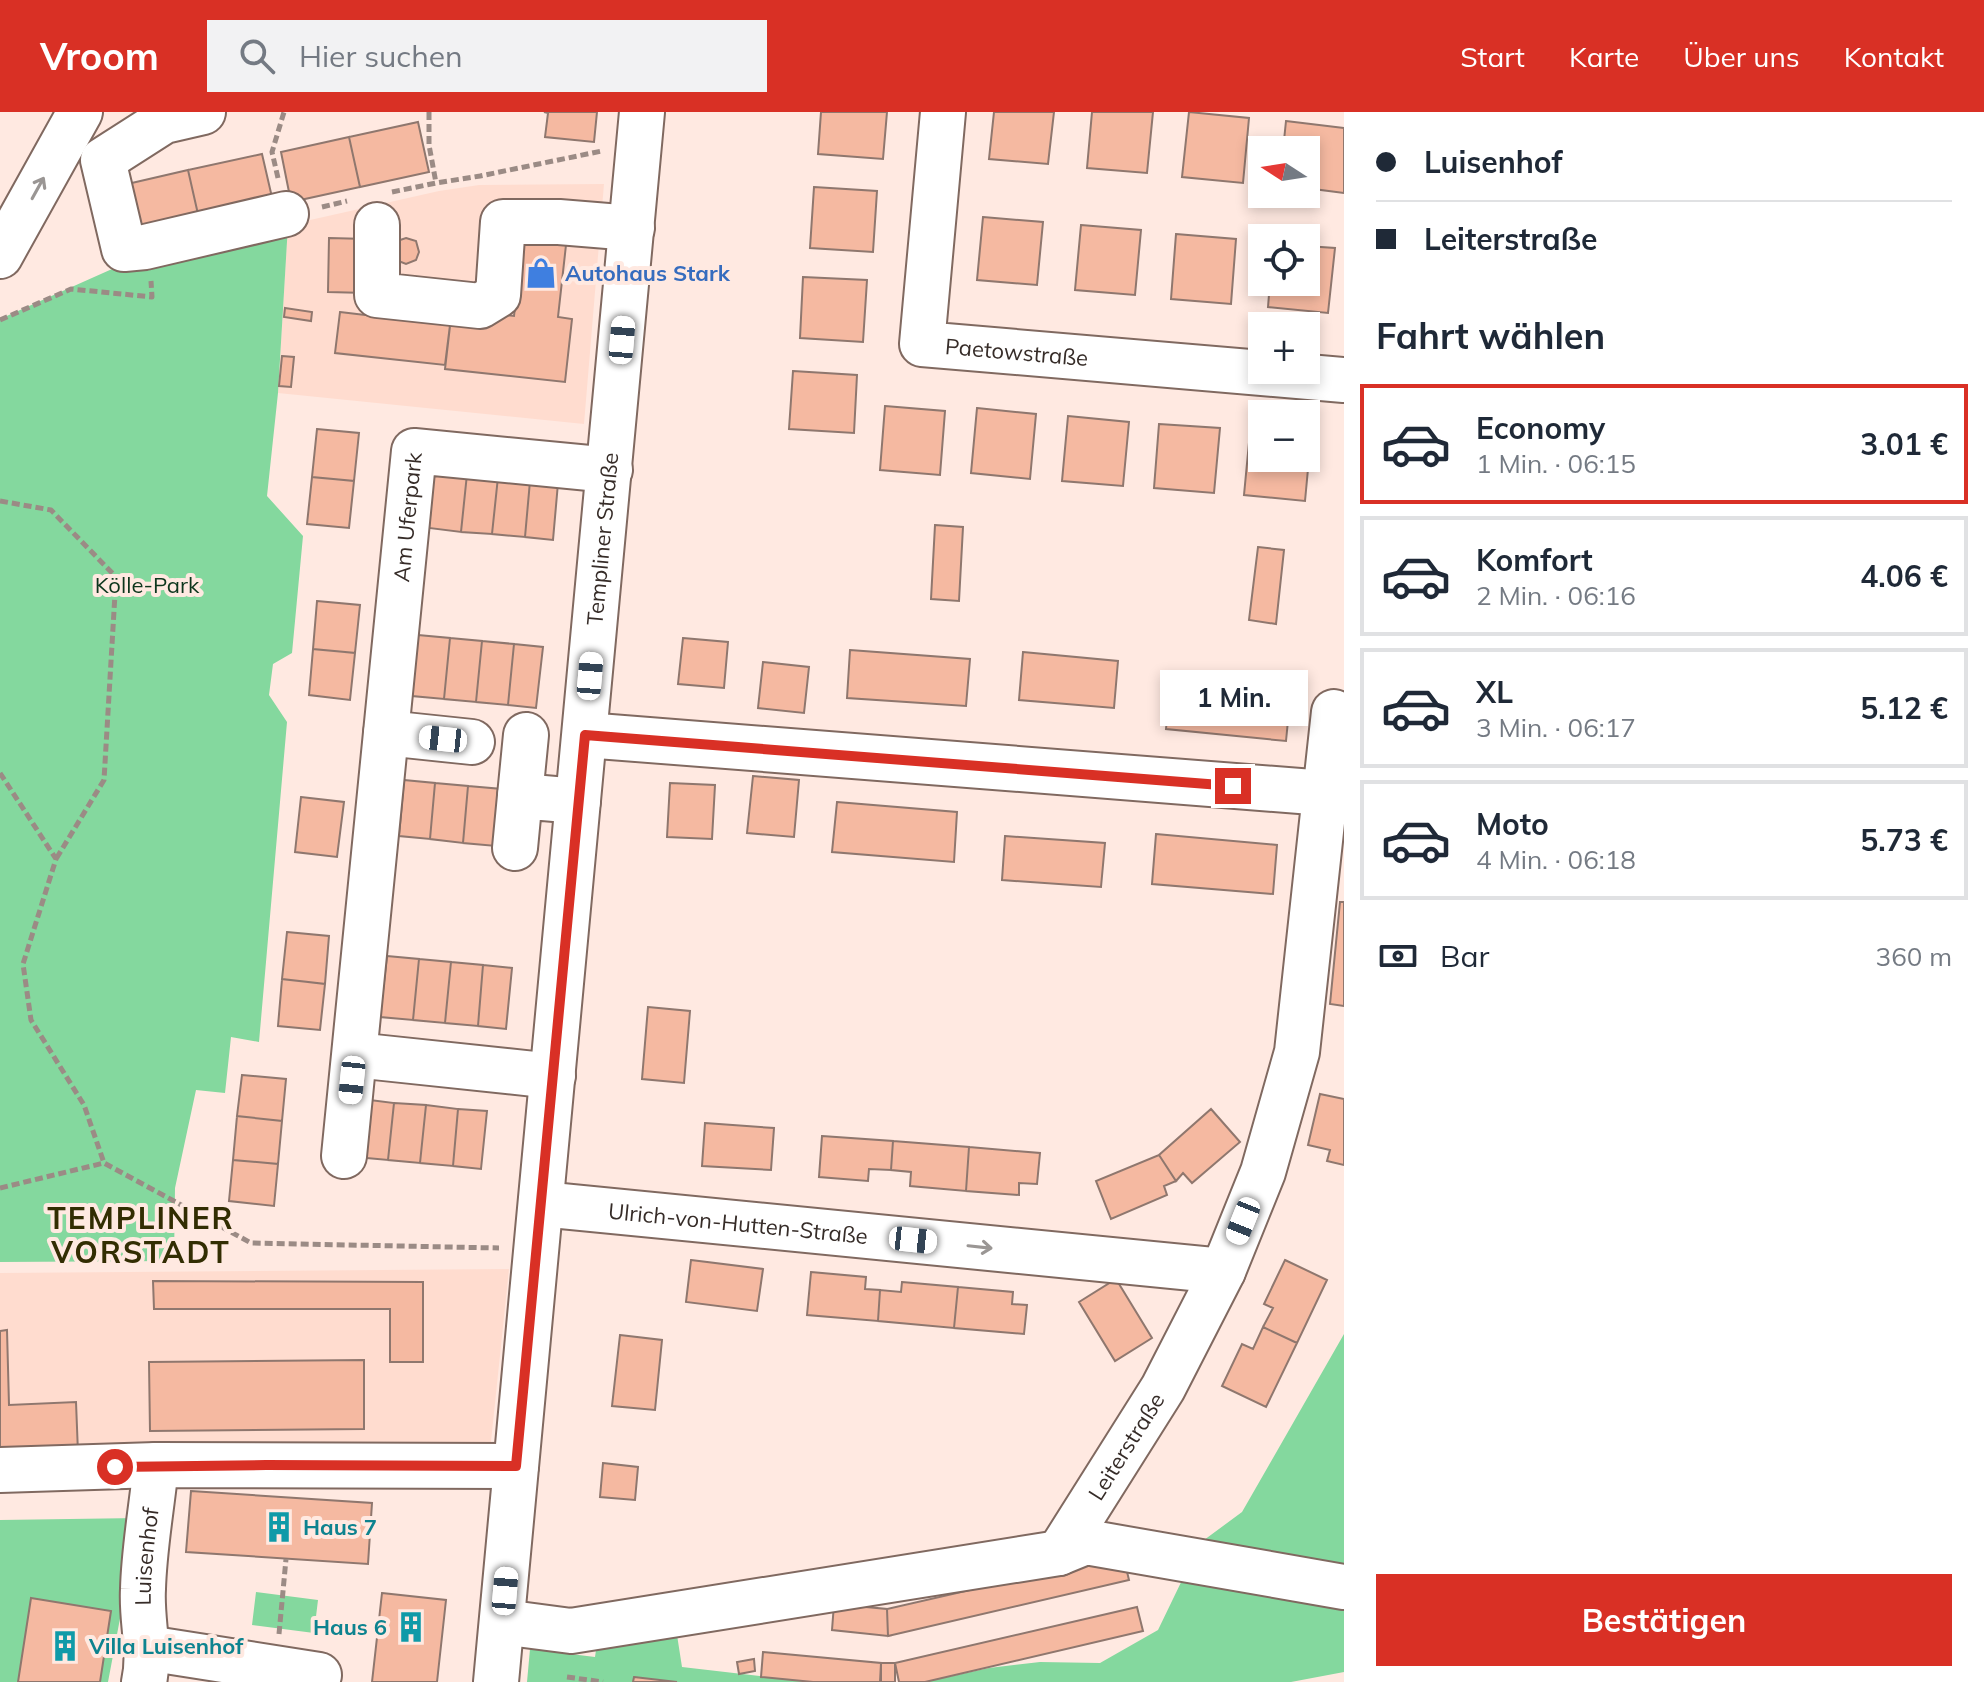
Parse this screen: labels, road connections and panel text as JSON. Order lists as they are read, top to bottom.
{
  "streets": {
    "street": [
      "Paetowstraße",
      "Am Uferpark",
      "Templiner Straße",
      "Ulrich-von-Hutten-Straße",
      "Leiterstraße",
      "Luisenhof"
    ]
  },
  "crossings": [
    ["Am Uferpark", "Templiner Straße"],
    ["Templiner Straße", "Ulrich-von-Hutten-Straße"],
    ["Ulrich-von-Hutten-Straße", "Leiterstraße"]
  ],
  "districts": ["TEMPLINER VORSTADT"],
  "parks": ["Kölle-Park"],
  "places": {
    "shop": ["Autohaus Stark"],
    "building": ["Haus 7", "Haus 6", "Villa Luisenhof"]
  },
  "north": "left",
  "page": {
    "header": "Vroom",
    "search": "Hier suchen",
    "nav": [
      "Start",
      "Karte",
      "Über uns",
      "Kontakt"
    ],
    "banner": ["Luisenhof", "Leiterstraße"],
    "map_buttons": ["+", "−"],
    "heading": "Fahrt wählen",
    "list": [
      {
        "name": "Economy",
        "note": "1 Min. · 06:15",
        "value": "3.01 €"
      },
      {
        "name": "Komfort",
        "note": "2 Min. · 06:16",
        "value": "4.06 €"
      },
      {
        "name": "XL",
        "note": "3 Min. · 06:17",
        "value": "5.12 €"
      },
      {
        "name": "Moto",
        "note": "4 Min. · 06:18",
        "value": "5.73 €"
      }
    ],
    "bubble": "1 Min.",
    "pay": ["Bar", "360 m"],
    "buttons": "Bestätigen"
  }
}
